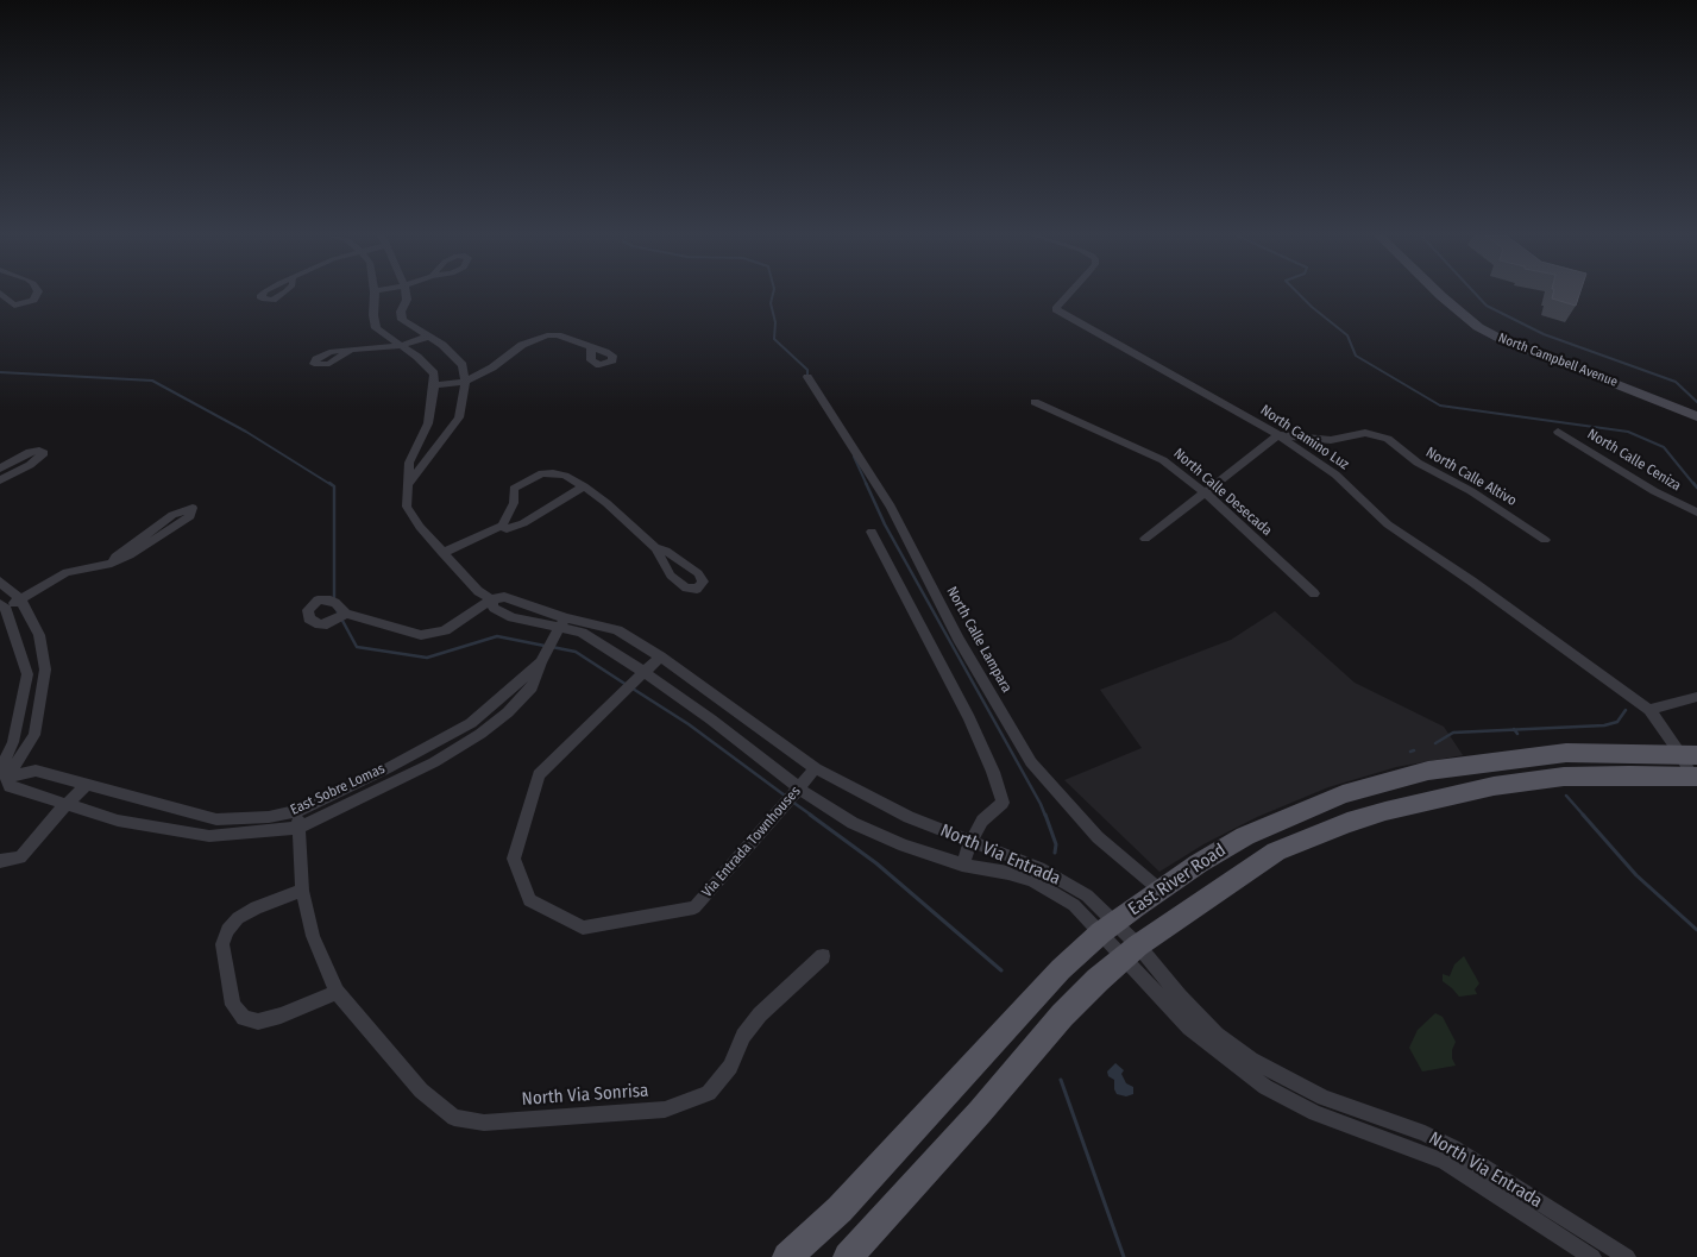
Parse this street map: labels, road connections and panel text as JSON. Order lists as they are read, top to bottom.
{
  "streets": {
    "main road": ["North Campbell Avenue", "East River Road"],
    "street": [
      "North Camino Luz",
      "North Calle Ceniza",
      "North Calle Altivo",
      "North Calle Desecada",
      "North Calle Lampara",
      "East Sobre Lomas",
      "Via Entrada Townhouses",
      "North Via Entrada",
      "North Via Sonrisa"
    ]
  },
  "crossings": [
    ["North Camino Luz", "North Calle Altivo"],
    ["North Camino Luz", "East River Road"],
    ["North Calle Lampara", "East River Road"],
    ["East Sobre Lomas", "North Via Entrada"],
    ["East Sobre Lomas", "North Via Sonrisa"],
    ["Via Entrada Townhouses", "North Via Entrada"],
    ["North Via Entrada", "East River Road"]
  ]
}
